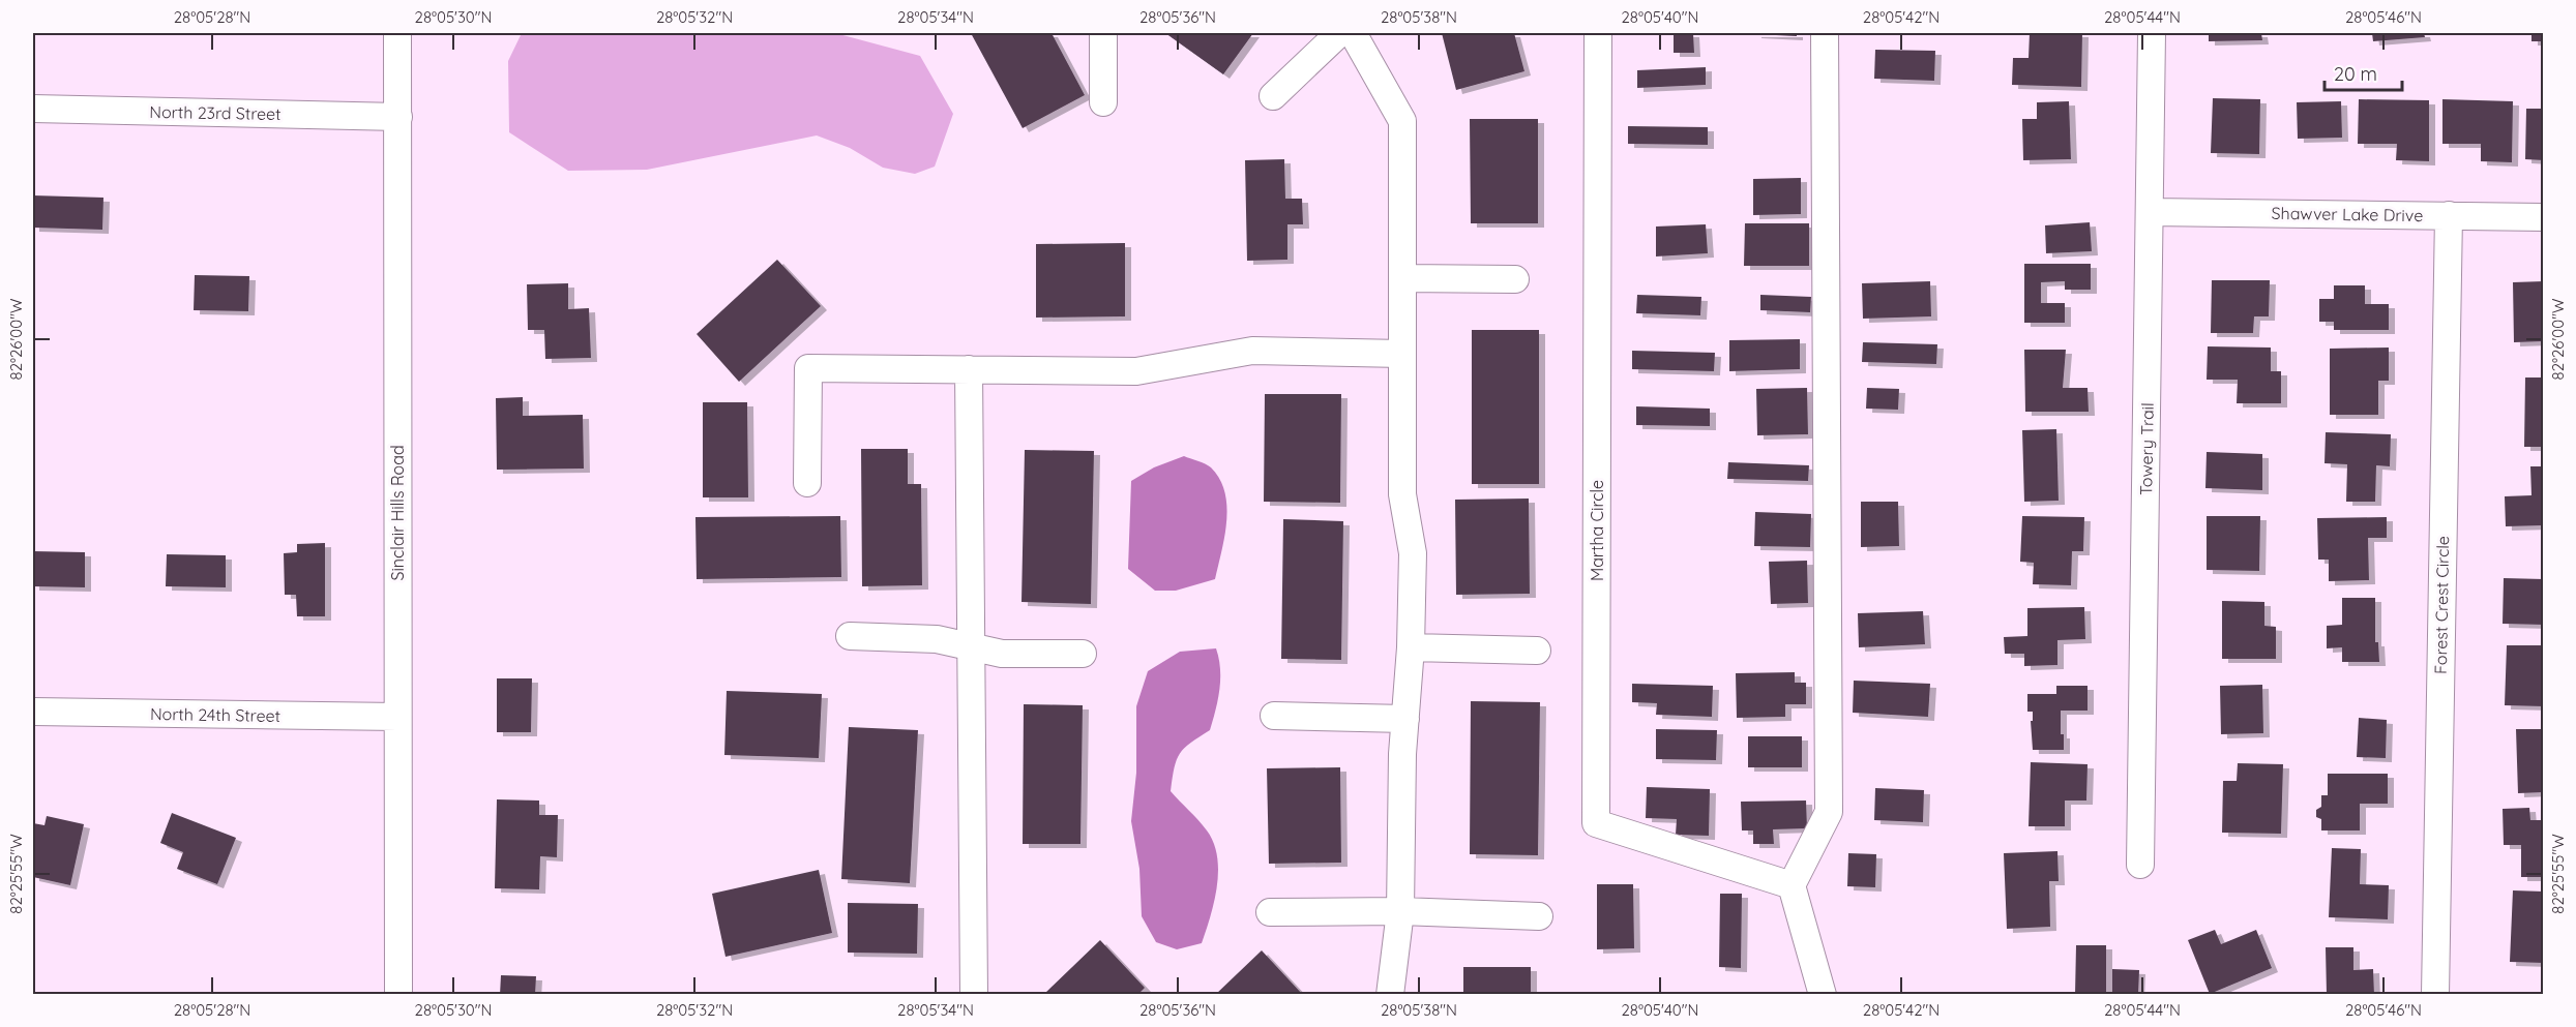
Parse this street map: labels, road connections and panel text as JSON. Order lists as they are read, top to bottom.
{
  "streets": {
    "street": [
      "North 23rd Street",
      "Shawver Lake Drive",
      "Towery Trail",
      "Sinclair Hills Road",
      "Martha Circle",
      "Forest Crest Circle",
      "North 24th Street"
    ]
  },
  "crossings": [
    ["North 23rd Street", "Sinclair Hills Road"],
    ["Shawver Lake Drive", "Towery Trail"],
    ["Shawver Lake Drive", "Forest Crest Circle"],
    ["Sinclair Hills Road", "North 24th Street"]
  ],
  "scale_bar": "20 m",
  "coordinates": [
    "28°05'28\"N",
    "28°05'30\"N",
    "28°05'32\"N",
    "28°05'34\"N",
    "28°05'36\"N",
    "28°05'38\"N",
    "28°05'40\"N",
    "28°05'42\"N",
    "28°05'44\"N",
    "28°05'46\"N",
    "82°26'00\"W",
    "82°25'55\"W"
  ]
}
